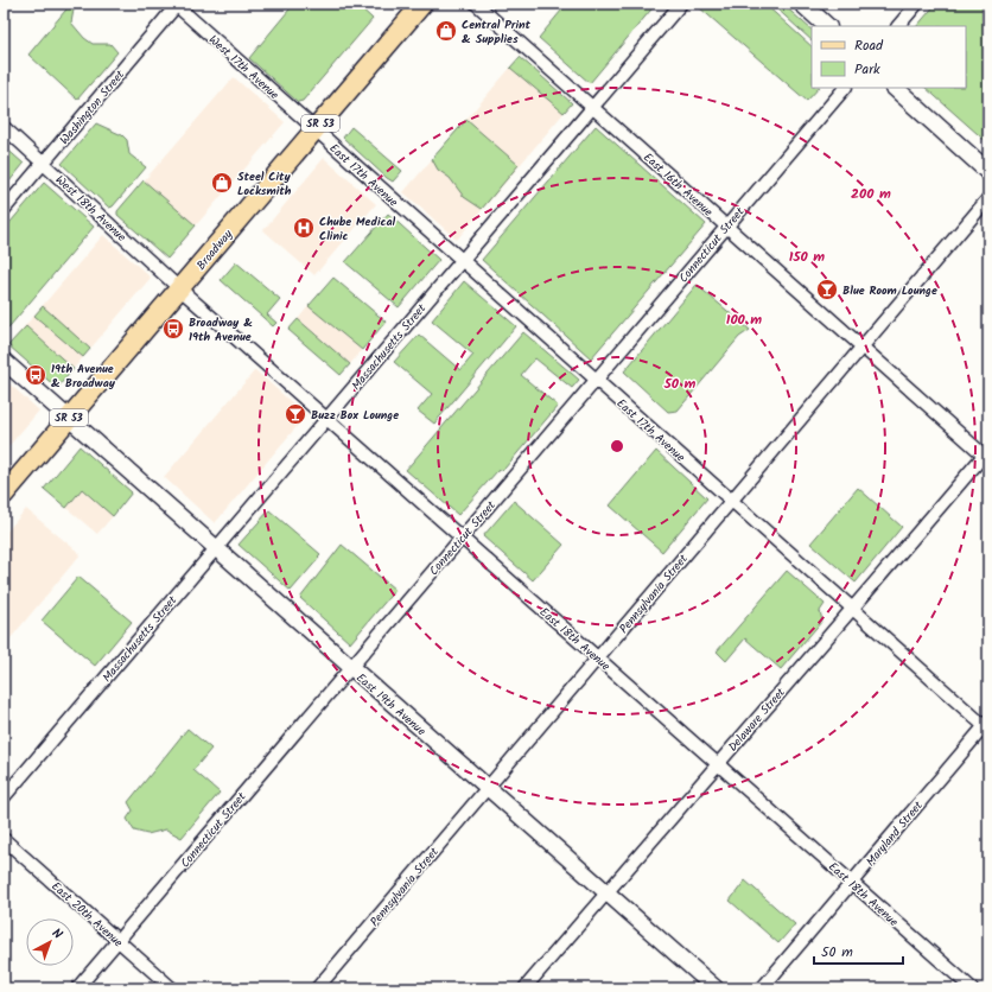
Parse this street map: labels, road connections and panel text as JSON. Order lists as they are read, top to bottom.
{
  "streets": {
    "main road": ["SR 53", "Broadway"],
    "street": [
      "West 17th Avenue",
      "Washington Street",
      "East 17th Avenue",
      "East 16th Avenue",
      "West 18th Avenue",
      "Connecticut Street",
      "Massachusetts Street",
      "Pennsylvania Street",
      "East 18th Avenue",
      "East 19th Avenue",
      "Delaware Street",
      "Maryland Street",
      "East 20th Avenue"
    ]
  },
  "crossings": [
    ["West 17th Avenue", "Washington Street"],
    ["West 17th Avenue", "East 17th Avenue"],
    ["West 17th Avenue", "Broadway"],
    ["Washington Street", "West 18th Avenue"],
    ["East 17th Avenue", "Connecticut Street"],
    ["East 17th Avenue", "Broadway"],
    ["East 17th Avenue", "Massachusetts Street"],
    ["East 17th Avenue", "Pennsylvania Street"],
    ["East 17th Avenue", "Delaware Street"],
    ["East 17th Avenue", "Maryland Street"],
    ["East 16th Avenue", "Connecticut Street"],
    ["East 16th Avenue", "Massachusetts Street"],
    ["East 16th Avenue", "Pennsylvania Street"],
    ["East 16th Avenue", "Delaware Street"],
    ["West 18th Avenue", "Broadway"],
    ["West 18th Avenue", "East 18th Avenue"],
    ["Connecticut Street", "East 18th Avenue"],
    ["Connecticut Street", "East 19th Avenue"],
    ["Connecticut Street", "East 20th Avenue"],
    ["Broadway", "East 18th Avenue"],
    ["Broadway", "East 19th Avenue"],
    ["Massachusetts Street", "East 18th Avenue"],
    ["Massachusetts Street", "East 19th Avenue"],
    ["Pennsylvania Street", "East 18th Avenue"],
    ["Pennsylvania Street", "East 19th Avenue"],
    ["East 18th Avenue", "Delaware Street"],
    ["East 18th Avenue", "Maryland Street"],
    ["East 19th Avenue", "Delaware Street"]
  ],
  "places": {
    "shop": ["Central Print & Supplies", "Steel City Locksmith"],
    "hospital": ["Chube Medical Clinic"],
    "bar": ["Blue Room Lounge", "Buzz Box Lounge"],
    "bus stop": ["Broadway & 19th Avenue", "19th Avenue & Broadway"]
  },
  "legend": ["Road", "Park"],
  "scale_bar": "50 m",
  "north": "top right",
  "rings": [
    "200 m",
    "150 m",
    "100 m",
    "50 m"
  ]
}
